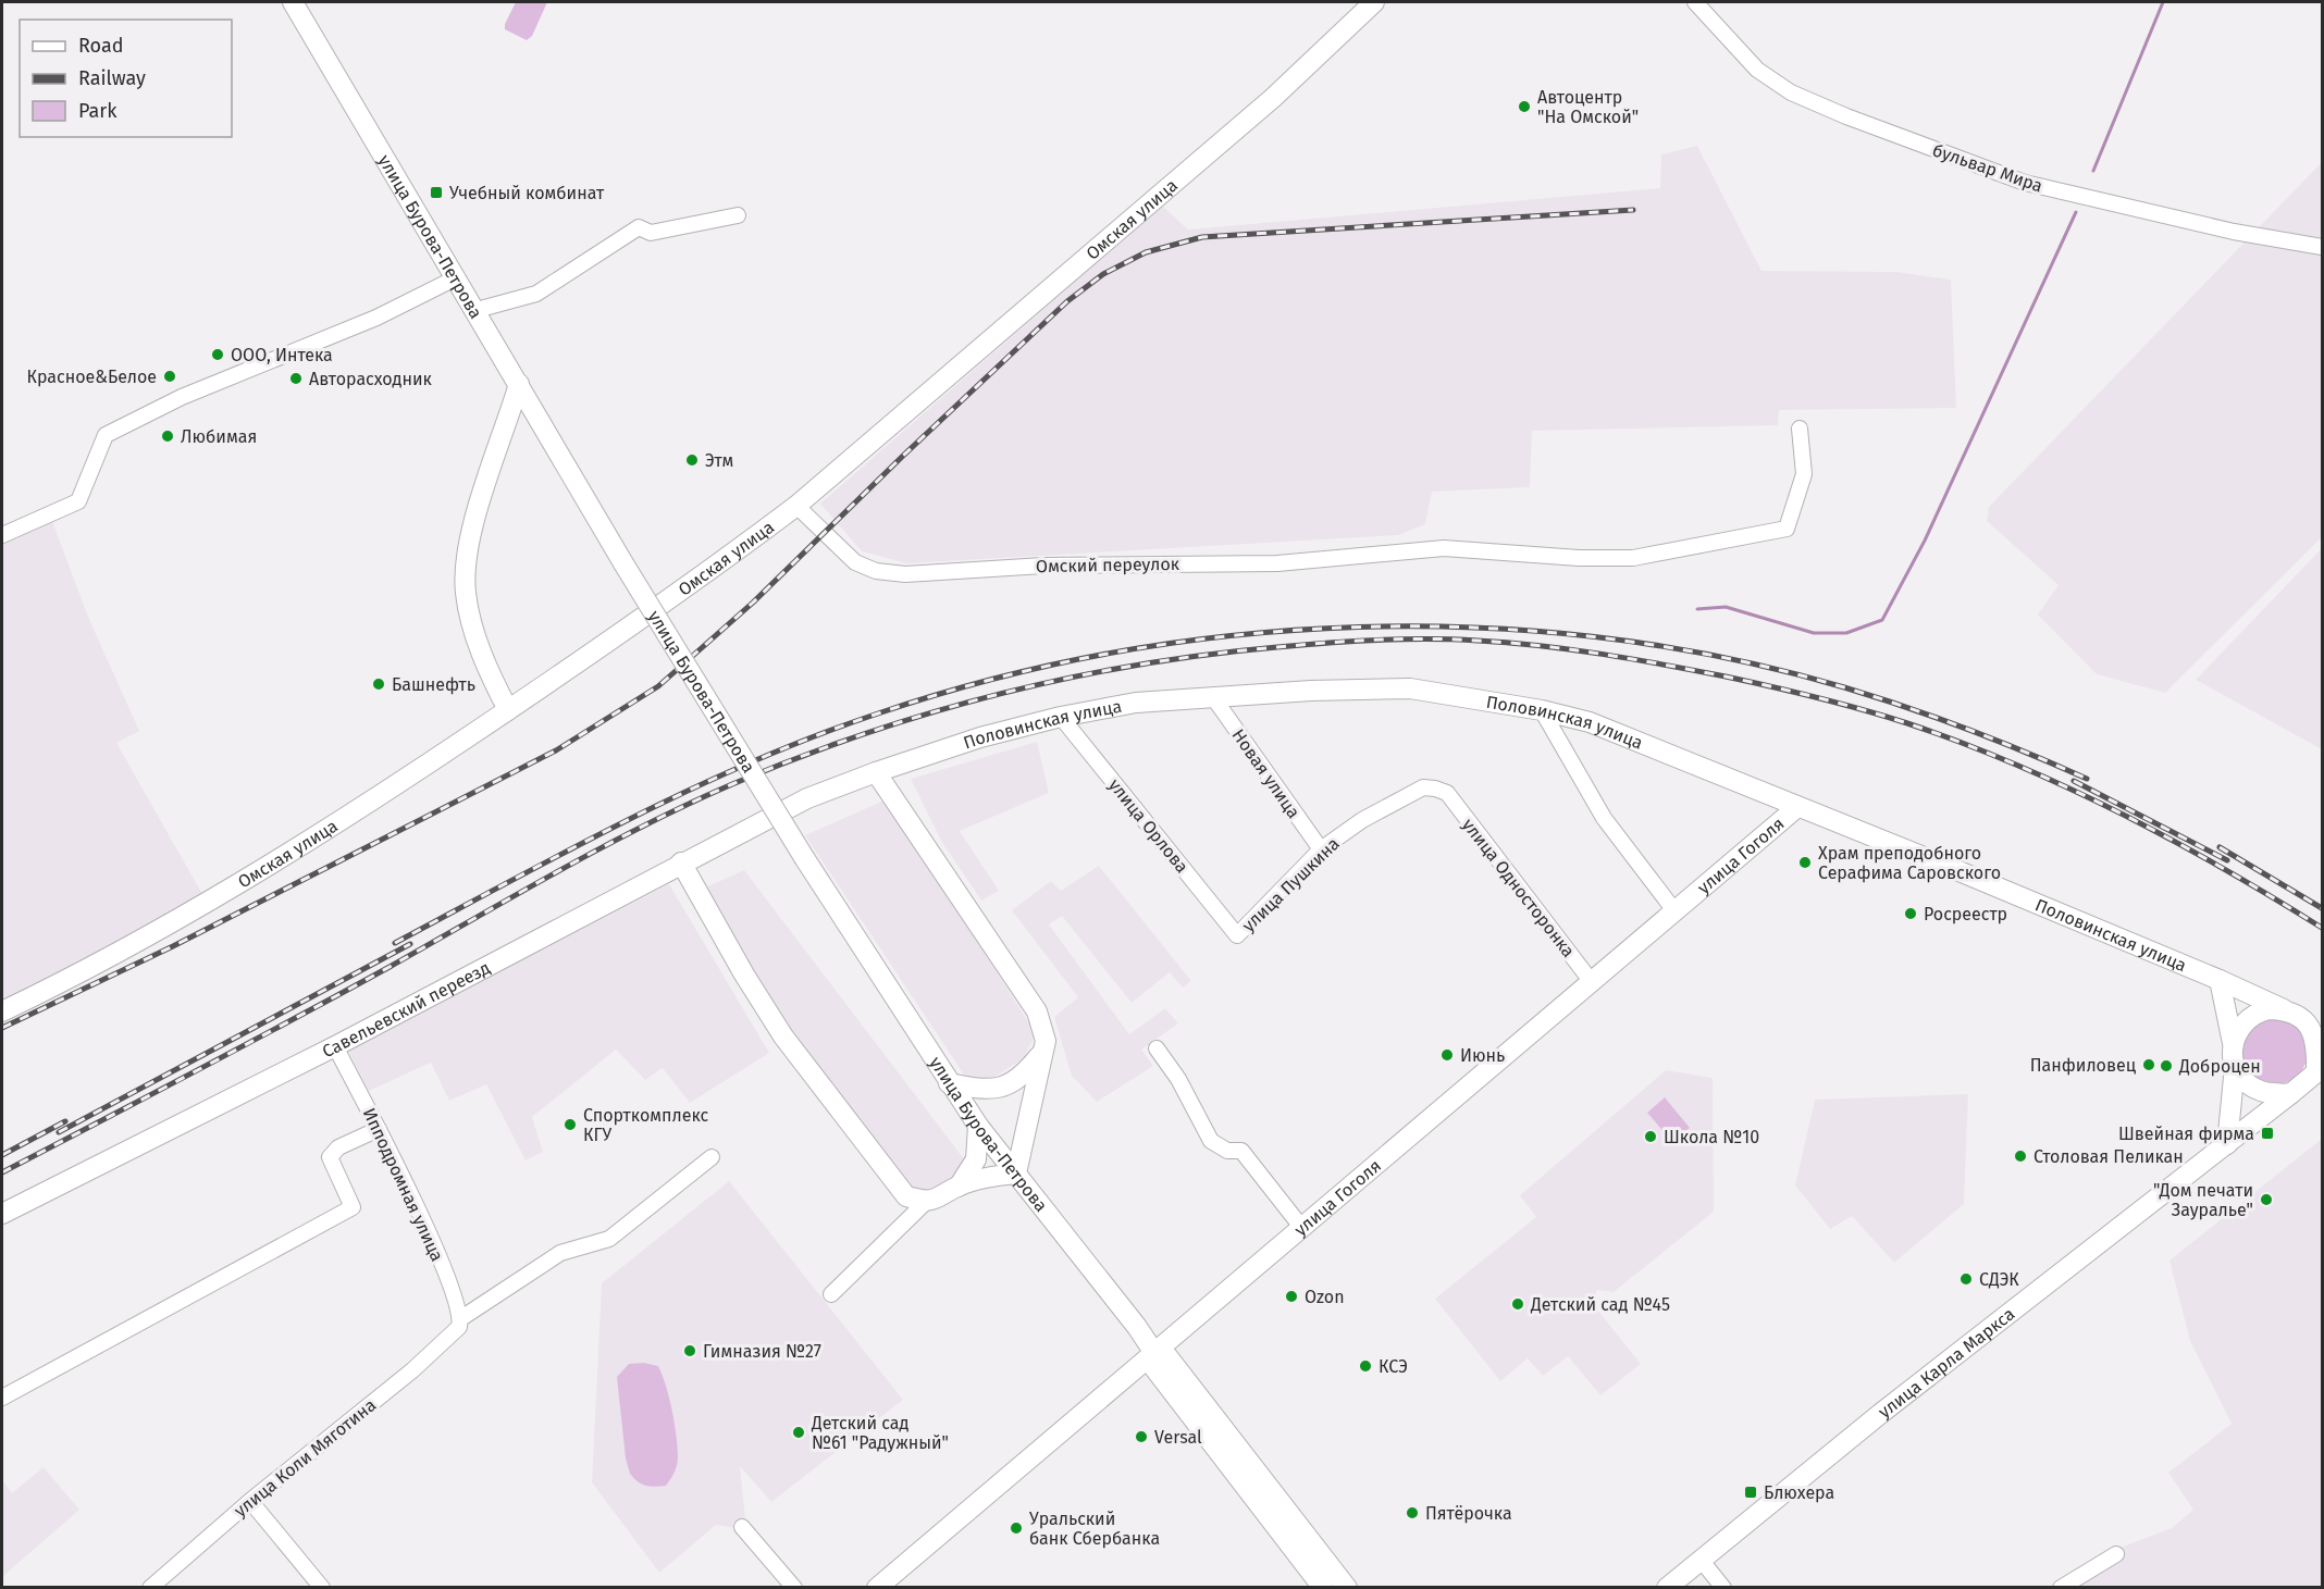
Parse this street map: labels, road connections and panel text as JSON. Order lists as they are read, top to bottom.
{
  "streets": {
    "main road": [
      "Омская улица",
      "улица Бурова-Петрова",
      "Половинская улица",
      "улица Гоголя",
      "Савельевский переезд",
      "улица Карла Маркса"
    ],
    "street": [
      "бульвар Мира",
      "Омский переулок",
      "Новая улица",
      "улица Орлова",
      "улица Пушкина",
      "улица Односторонка",
      "Ипподромная улица",
      "улица Коли Мяготина"
    ]
  },
  "crossings": [
    ["Омская улица", "Омский переулок"],
    ["улица Бурова-Петрова", "улица Гоголя"],
    ["Половинская улица", "Новая улица"],
    ["Половинская улица", "улица Орлова"],
    ["Половинская улица", "улица Гоголя"],
    ["Половинская улица", "Савельевский переезд"],
    ["Половинская улица", "улица Карла Маркса"],
    ["Новая улица", "улица Пушкина"],
    ["улица Орлова", "улица Пушкина"],
    ["улица Гоголя", "улица Односторонка"],
    ["улица Пушкина", "улица Односторонка"],
    ["Савельевский переезд", "Ипподромная улица"],
    ["Ипподромная улица", "улица Коли Мяготина"]
  ],
  "places": {
    "other": [
      "Автоцентр \"На Омской\"",
      "ООО, Интека",
      "Красное&Белое",
      "Авторасходник",
      "Любимая",
      "Этм",
      "Башнефть",
      "Храм преподобного Серафима Саровского",
      "Росреестр",
      "Июнь",
      "Панфиловец",
      "Доброцен",
      "Спорткомплекс КГУ",
      "Школа №10",
      "Столовая Пеликан",
      "\"Дом печати Зауралье\"",
      "СДЭК",
      "Ozon",
      "Детский сад №45",
      "Гимназия №27",
      "КСЭ",
      "Детский сад №61 \"Радужный\"",
      "Versal",
      "Пятёрочка",
      "Уральский банк Сбербанка"
    ],
    "transit": ["Учебный комбинат", "Швейная фирма", "Блюхера"]
  },
  "legend": ["Road", "Railway", "Park"]
}
